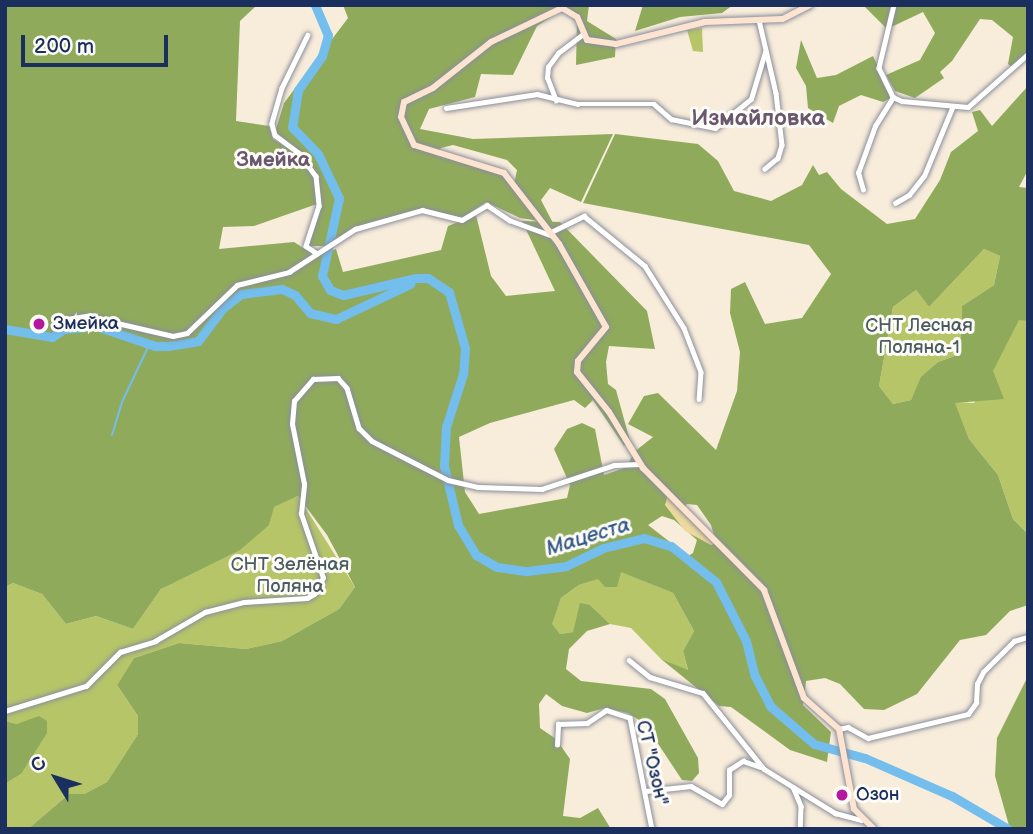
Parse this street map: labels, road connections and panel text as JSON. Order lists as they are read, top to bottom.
{
  "streets": {
    "street": ["СТ \"Озон\""]
  },
  "districts": ["Измайловка", "Змейка"],
  "water": ["Мацеста"],
  "parks": ["СНТ Лесная Поляна-1", "СНТ Зелёная Поляна"],
  "places": ["Змейка", "Озон"],
  "scale_bar": "200 m",
  "north": "top left"
}
